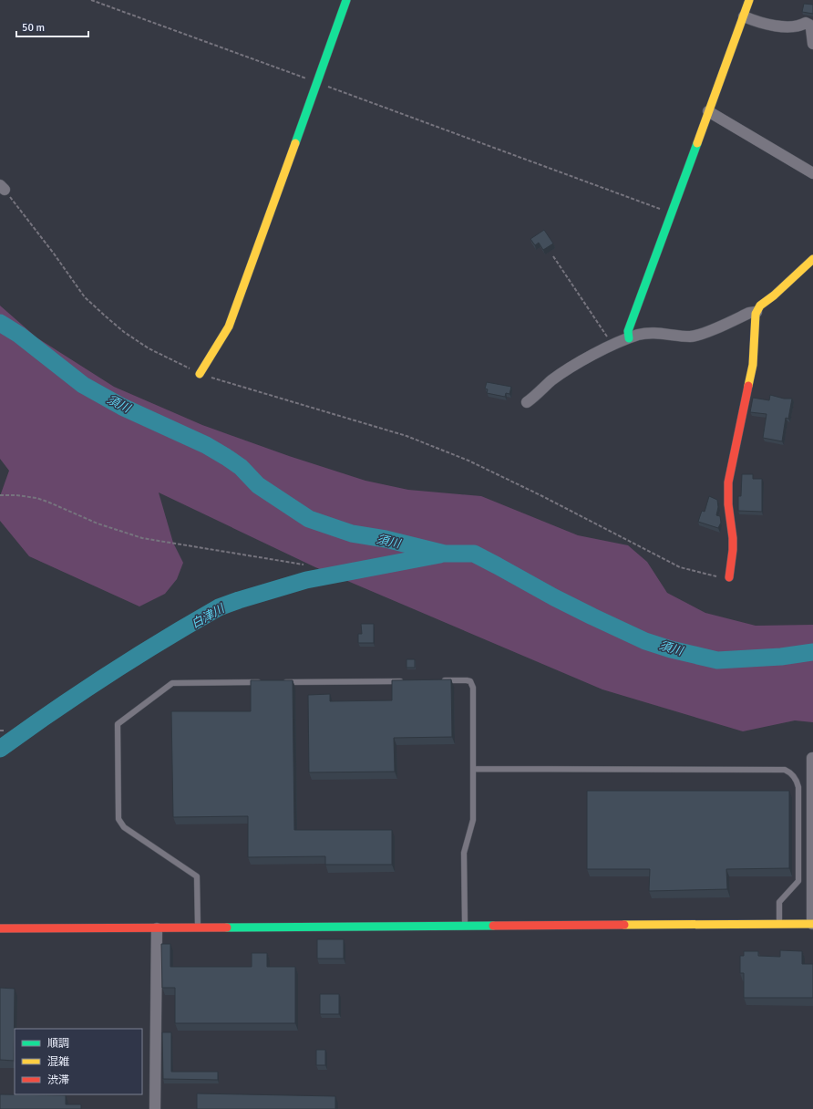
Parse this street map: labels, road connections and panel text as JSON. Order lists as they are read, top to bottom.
{
  "water": ["須川", "白津川"],
  "legend": ["順調", "混雑", "渋滞"],
  "scale_bar": "50 m"
}
